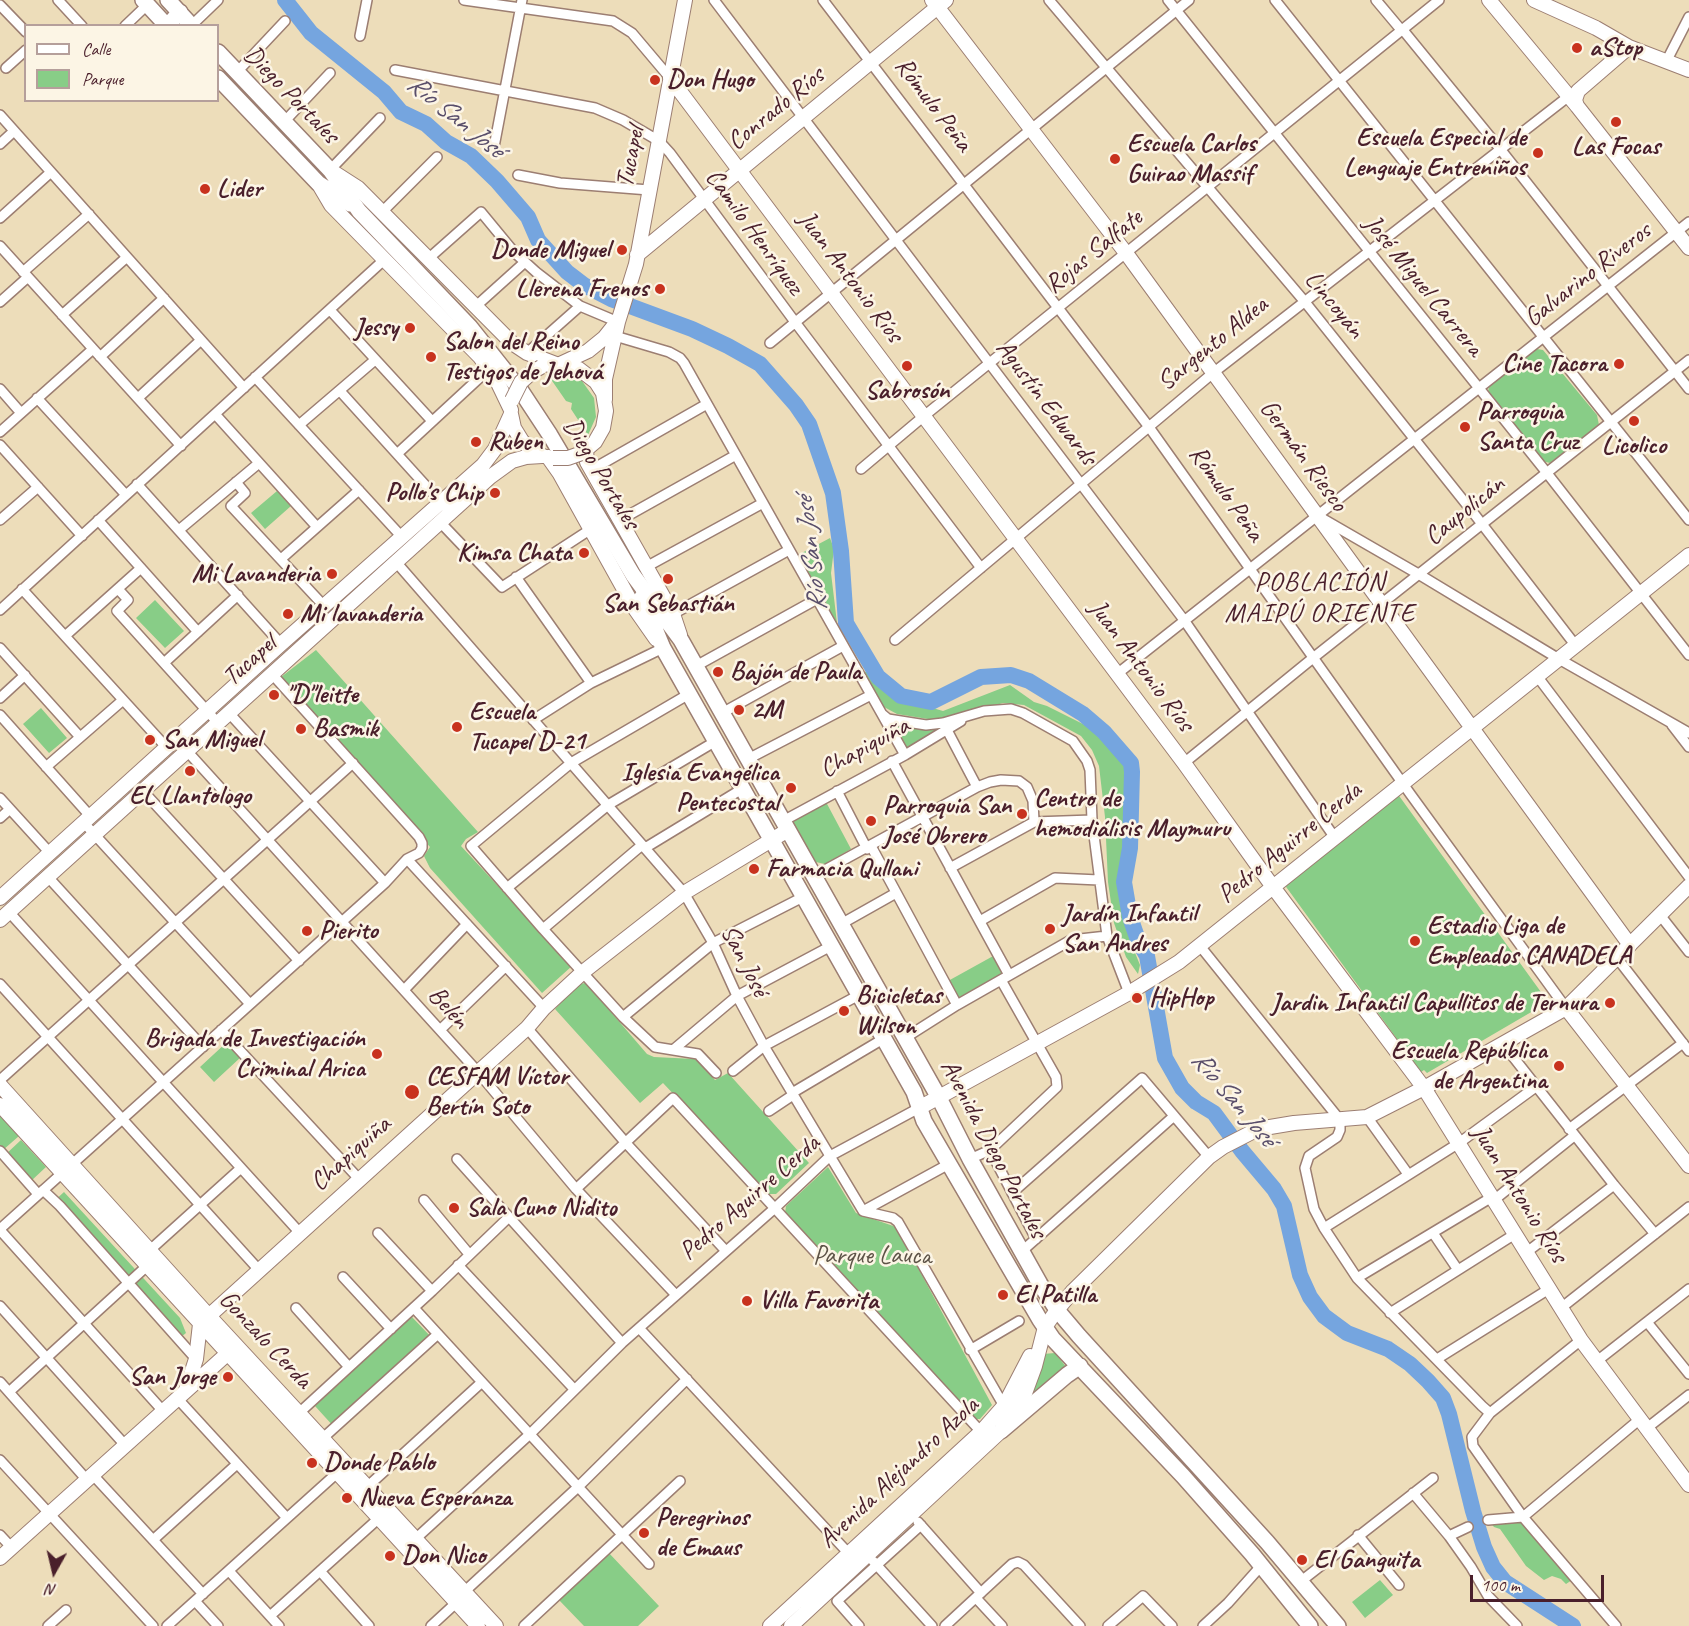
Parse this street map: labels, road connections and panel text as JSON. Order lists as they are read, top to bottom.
{
  "streets": {
    "main road": [
      "Diego Portales",
      "Rómulo Peña",
      "Conrado Ríos",
      "Tucapel",
      "Juan Antonio Ríos",
      "Sargento Aldea",
      "Germán Riesco",
      "Chapiquiña",
      "Pedro Aguirre Cerda",
      "Avenida Diego Portales",
      "Gonzalo Cerda",
      "Avenida Alejandro Azola"
    ],
    "street": [
      "Camilo Henríquez",
      "Rojas Salfate",
      "Galvarino Riveros",
      "José Miguel Carrera",
      "Lincoyán",
      "Agustín Edwards",
      "Caupolicán",
      "San José",
      "Belén"
    ]
  },
  "crossings": [
    ["Diego Portales", "Tucapel"],
    ["Diego Portales", "Avenida Diego Portales"],
    ["Rómulo Peña", "Conrado Ríos"],
    ["Rómulo Peña", "Rojas Salfate"],
    ["Rómulo Peña", "Galvarino Riveros"],
    ["Rómulo Peña", "Sargento Aldea"],
    ["Rómulo Peña", "Caupolicán"],
    ["Rómulo Peña", "Pedro Aguirre Cerda"],
    ["Rómulo Peña", "Avenida Alejandro Azola"],
    ["Conrado Ríos", "Tucapel"],
    ["Conrado Ríos", "Camilo Henríquez"],
    ["Conrado Ríos", "Juan Antonio Ríos"],
    ["Conrado Ríos", "Agustín Edwards"],
    ["Conrado Ríos", "Germán Riesco"],
    ["Tucapel", "Camilo Henríquez"],
    ["Tucapel", "Juan Antonio Ríos"],
    ["Tucapel", "San José"],
    ["Tucapel", "Belén"],
    ["Camilo Henríquez", "Rojas Salfate"],
    ["Camilo Henríquez", "Sargento Aldea"],
    ["Rojas Salfate", "Juan Antonio Ríos"],
    ["Rojas Salfate", "José Miguel Carrera"],
    ["Rojas Salfate", "Lincoyán"],
    ["Rojas Salfate", "Agustín Edwards"],
    ["Rojas Salfate", "Germán Riesco"],
    ["Galvarino Riveros", "Juan Antonio Ríos"],
    ["Galvarino Riveros", "José Miguel Carrera"],
    ["Galvarino Riveros", "Lincoyán"],
    ["Galvarino Riveros", "Agustín Edwards"],
    ["Galvarino Riveros", "Germán Riesco"],
    ["Juan Antonio Ríos", "Sargento Aldea"],
    ["Juan Antonio Ríos", "Caupolicán"],
    ["Juan Antonio Ríos", "Pedro Aguirre Cerda"],
    ["Juan Antonio Ríos", "Avenida Alejandro Azola"],
    ["José Miguel Carrera", "Sargento Aldea"],
    ["José Miguel Carrera", "Caupolicán"],
    ["José Miguel Carrera", "Pedro Aguirre Cerda"],
    ["Lincoyán", "Sargento Aldea"],
    ["Lincoyán", "Caupolicán"],
    ["Lincoyán", "Pedro Aguirre Cerda"],
    ["Sargento Aldea", "Agustín Edwards"],
    ["Sargento Aldea", "Germán Riesco"],
    ["Agustín Edwards", "Caupolicán"],
    ["Agustín Edwards", "Pedro Aguirre Cerda"],
    ["Germán Riesco", "Caupolicán"],
    ["Germán Riesco", "Pedro Aguirre Cerda"],
    ["Germán Riesco", "Avenida Alejandro Azola"],
    ["Chapiquiña", "San José"],
    ["Chapiquiña", "Belén"],
    ["Chapiquiña", "Avenida Diego Portales"],
    ["Chapiquiña", "Gonzalo Cerda"],
    ["Pedro Aguirre Cerda", "San José"],
    ["Pedro Aguirre Cerda", "Belén"],
    ["Pedro Aguirre Cerda", "Avenida Diego Portales"],
    ["Pedro Aguirre Cerda", "Gonzalo Cerda"],
    ["Avenida Diego Portales", "Avenida Alejandro Azola"]
  ],
  "districts": ["POBLACIÓN MAIPÚ ORIENTE"],
  "water": ["Río San José"],
  "parks": ["Parque Lauca"],
  "places": [
    "aStop",
    "Don Hugo",
    "Las Focas",
    "Escuela Especial de Lenguaje Entreniños",
    "Escuela Carlos Guirao Massif",
    "Lider",
    "Donde Miguel",
    "Llerena Frenos",
    "Jessy",
    "Salon del Reino Testigos de Jehová",
    "Cine Tacora",
    "Sabrosón",
    "Licolico",
    "Parroquia Santa Cruz",
    "Ruben",
    "Pollo's Chip",
    "Kimsa Chata",
    "Mi Lavanderia",
    "San Sebastián",
    "Mi lavanderia",
    "Bajón de Paula",
    "\"D\"leitte",
    "2M",
    "Escuela Tucapel D-21",
    "Basmik",
    "San Miguel",
    "EL Llantologo",
    "Iglesia Evangélica Pentecostal",
    "Centro de hemodiálisis Maymuru",
    "Parroquia San José Obrero",
    "Farmacia Qullani",
    "Jardín Infantil San Andres",
    "Pierito",
    "Estadio Liga de Empleados CANADELA",
    "HipHop",
    "Jardin Infantil Capullitos de Ternura",
    "Bicicletas Wilson",
    "Brigada de Investigación Criminal Arica",
    "Escuela República de Argentina",
    "CESFAM Víctor Bertín Soto",
    "Sala Cuno Nidito",
    "El Patilla",
    "Villa Favorita",
    "San Jorge",
    "Donde Pablo",
    "Nueva Esperanza",
    "Peregrinos de Emaus",
    "Don Nico",
    "El Ganguita"
  ],
  "legend": ["Calle", "Parque"],
  "scale_bar": "100 m",
  "north": "bottom"
}
